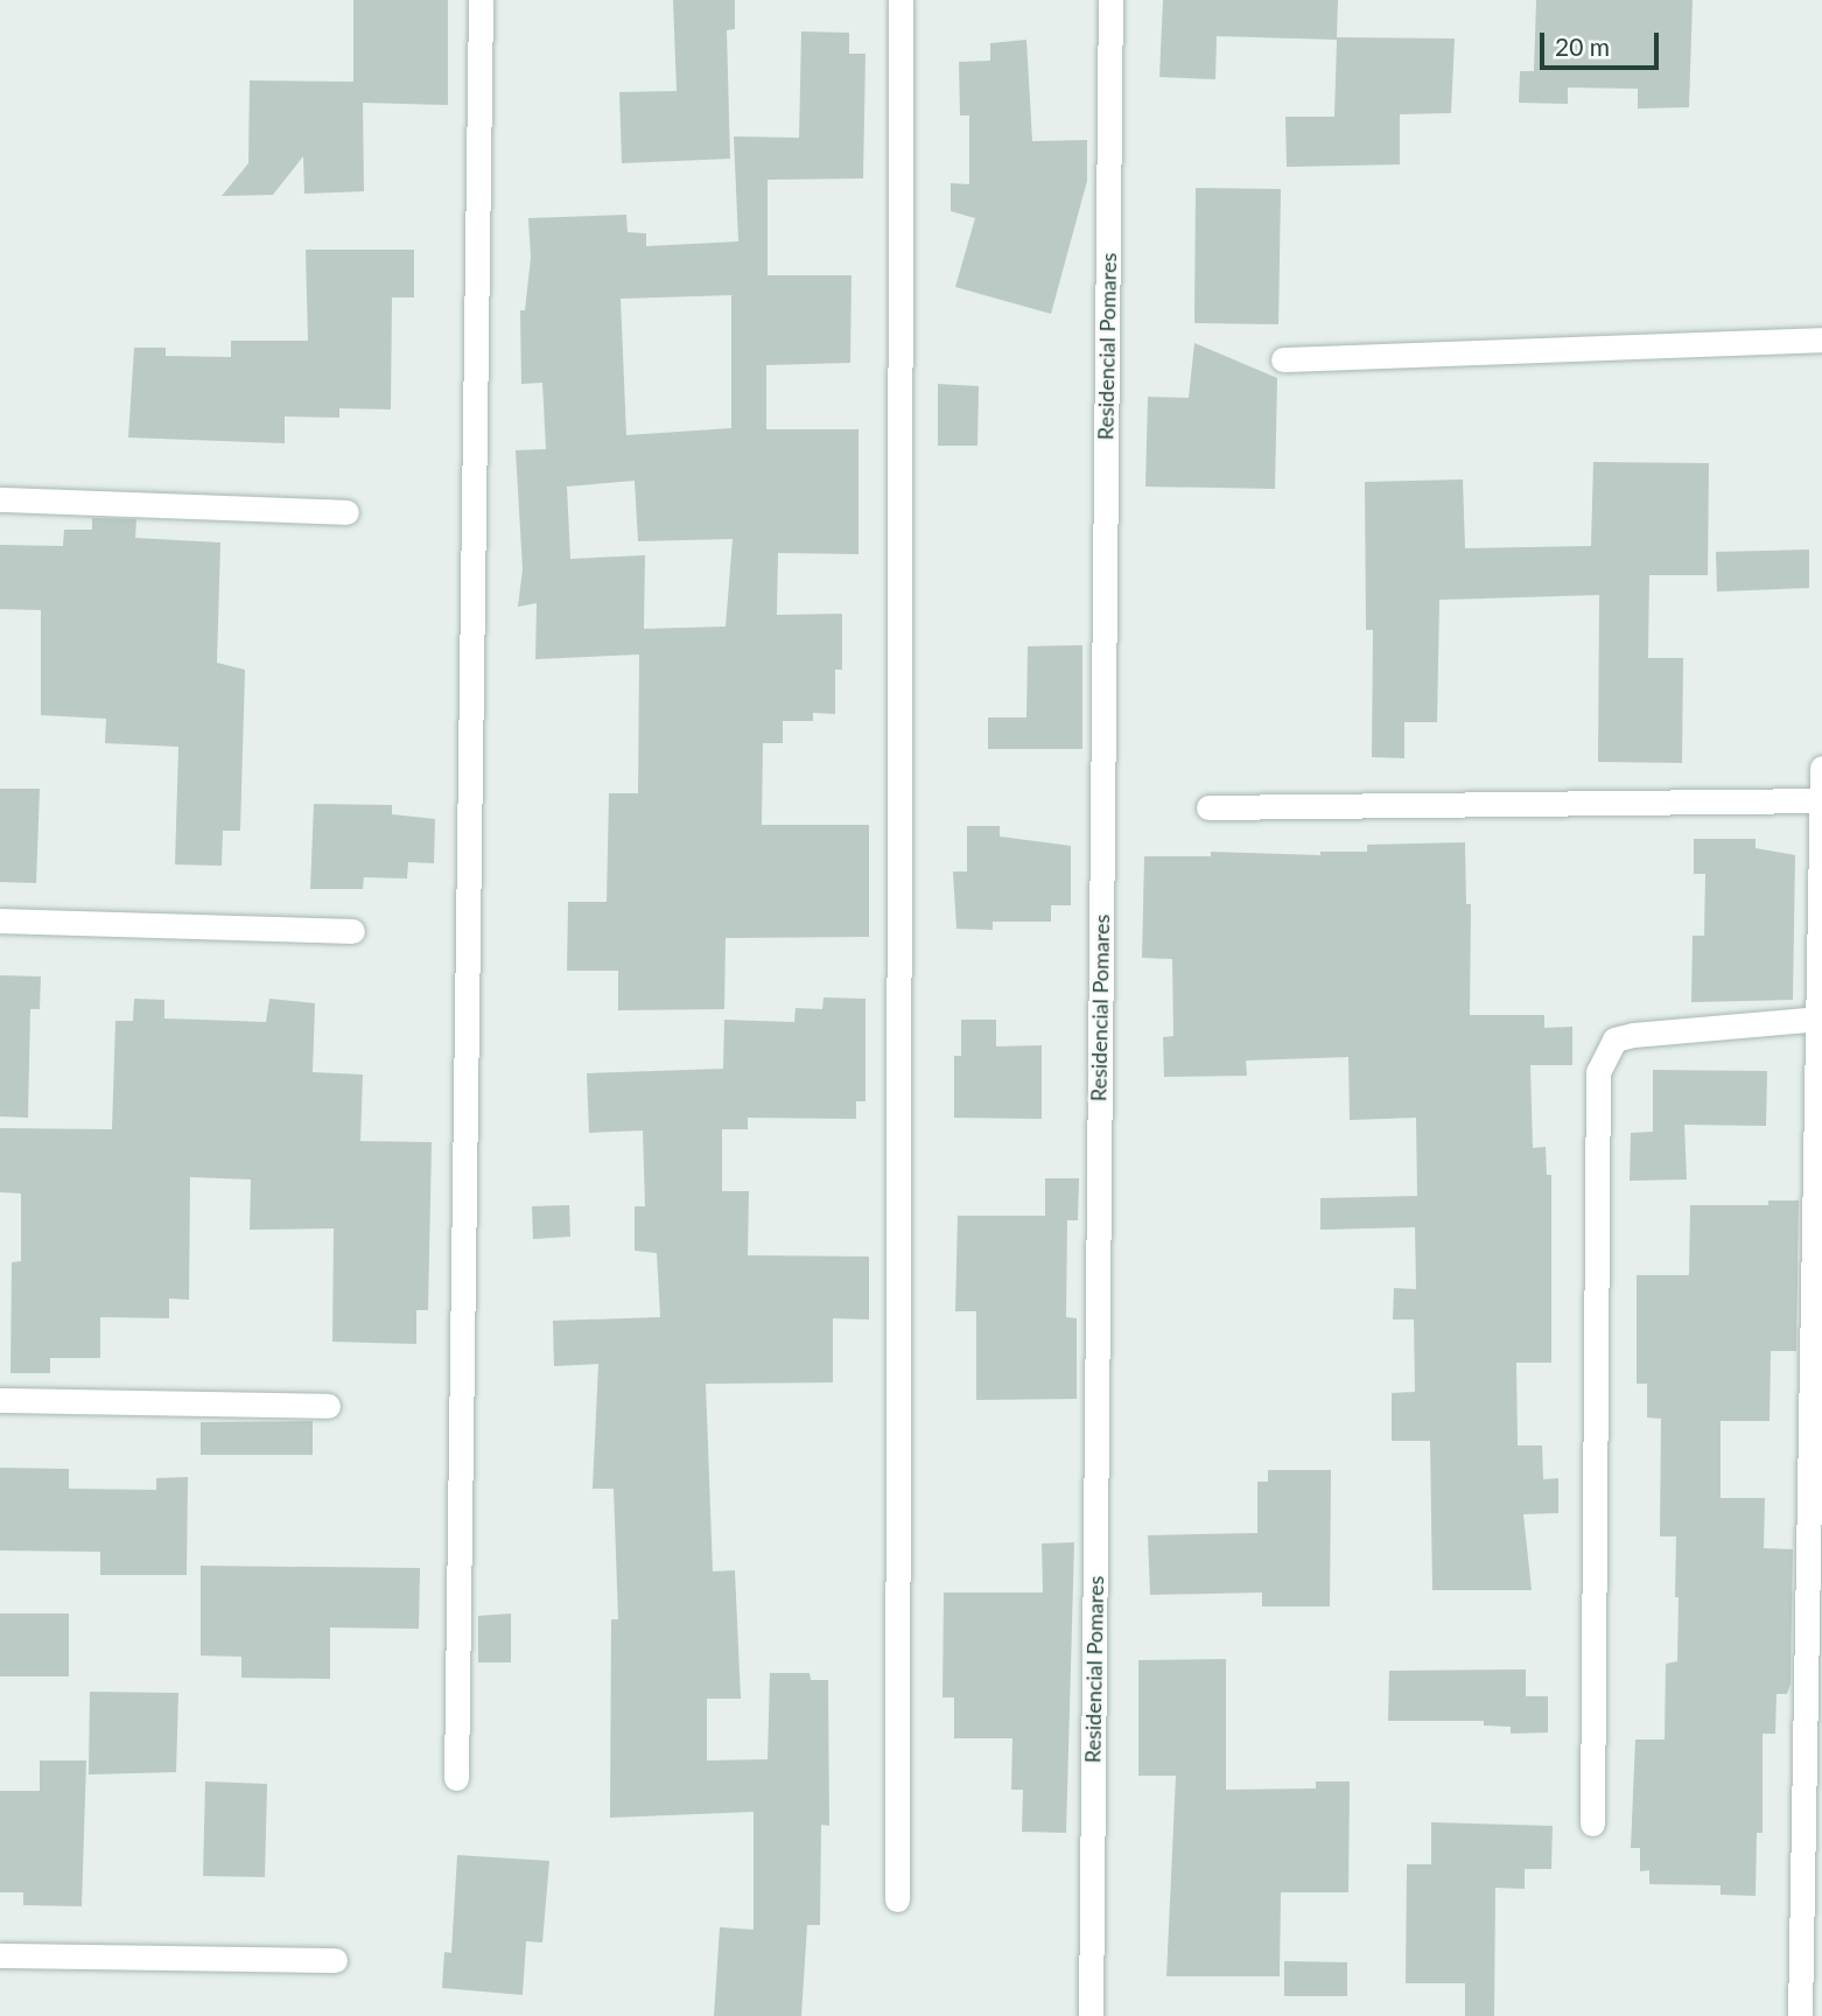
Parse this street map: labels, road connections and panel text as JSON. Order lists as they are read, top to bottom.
{
  "streets": {
    "street": ["Residencial Pomares"]
  },
  "scale_bar": "20 m"
}
